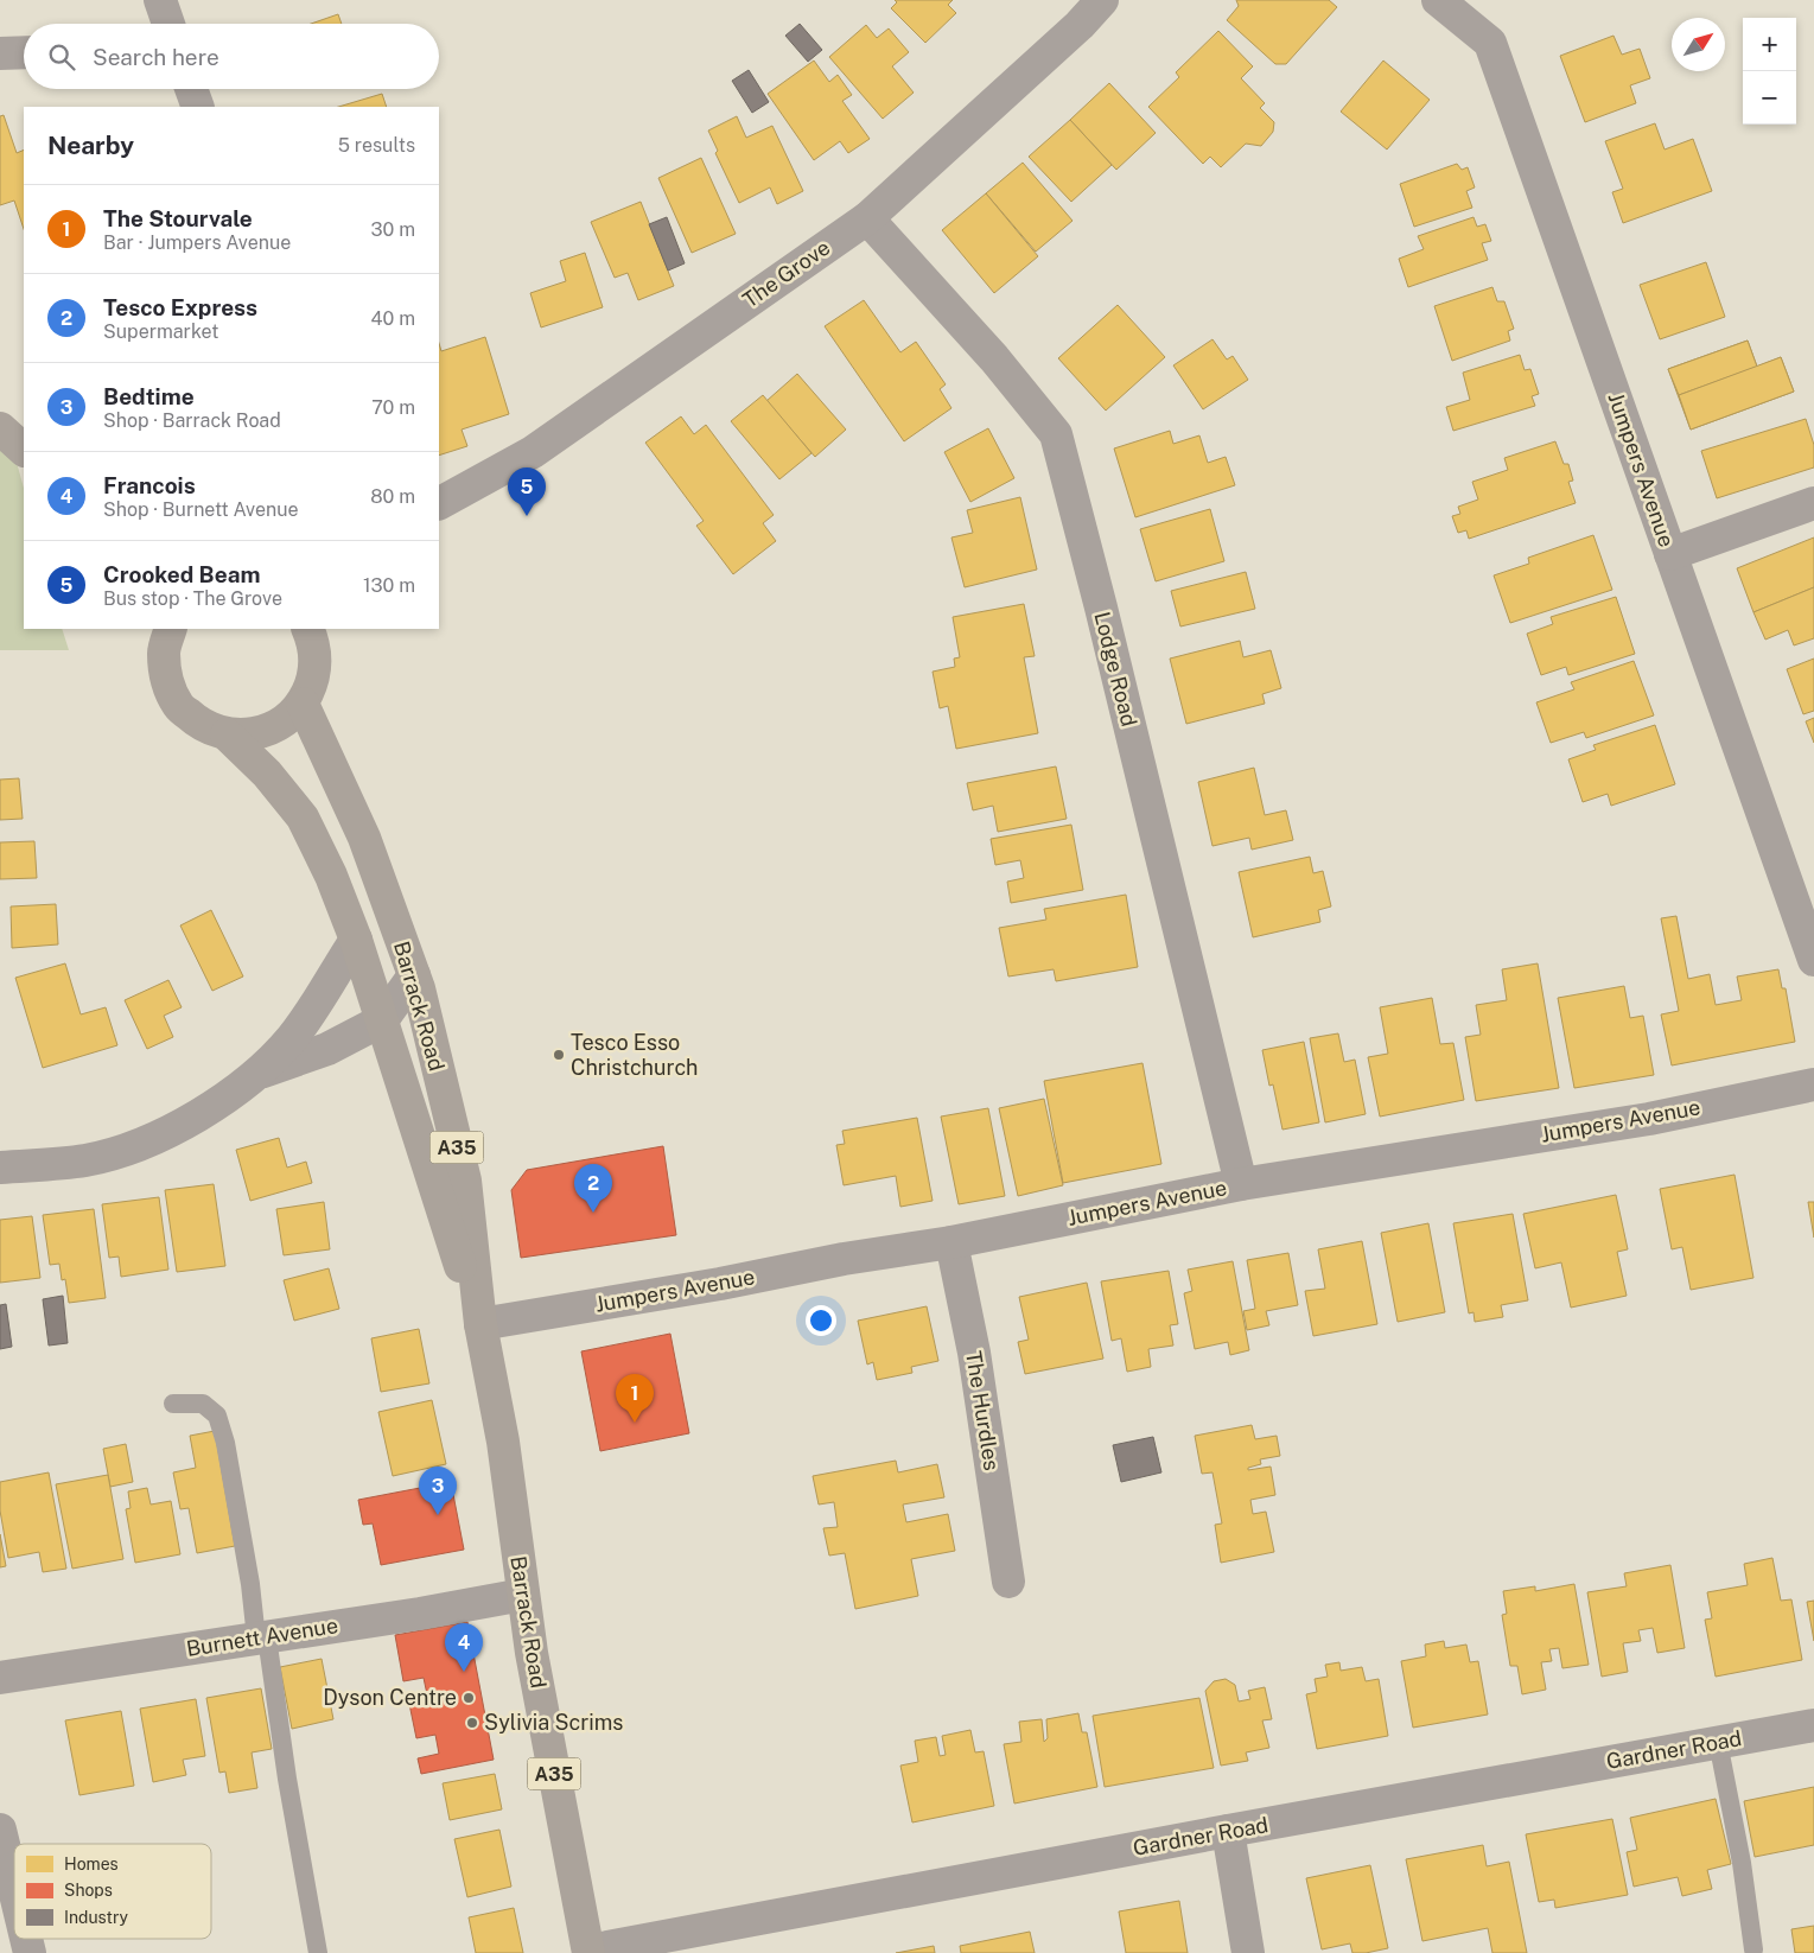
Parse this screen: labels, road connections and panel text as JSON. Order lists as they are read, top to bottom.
{
  "streets": {
    "main road": ["Barrack Road", "A35"],
    "street": [
      "The Grove",
      "Jumpers Avenue",
      "Lodge Road",
      "The Hurdles",
      "Burnett Avenue",
      "Gardner Road"
    ]
  },
  "crossings": [
    ["The Grove", "Lodge Road"],
    ["Jumpers Avenue", "Lodge Road"],
    ["Jumpers Avenue", "Barrack Road"],
    ["Jumpers Avenue", "The Hurdles"],
    ["Barrack Road", "A35"],
    ["Barrack Road", "Burnett Avenue"],
    ["Barrack Road", "Gardner Road"]
  ],
  "places": ["Tesco Esso Christchurch", "Dyson Centre", "Sylivia Scrims"],
  "legend": ["Homes", "Shops", "Industry"],
  "north": "top right",
  "page": {
    "map_buttons": ["+", "−"],
    "search": "Search here",
    "heading": ["Nearby", "5 results"],
    "list": [
      {
        "mark": "1",
        "name": "The Stourvale",
        "note": "Bar · Jumpers Avenue",
        "value": "30 m"
      },
      {
        "mark": "2",
        "name": "Tesco Express",
        "note": "Supermarket",
        "value": "40 m"
      },
      {
        "mark": "3",
        "name": "Bedtime",
        "note": "Shop · Barrack Road",
        "value": "70 m"
      },
      {
        "mark": "4",
        "name": "Francois",
        "note": "Shop · Burnett Avenue",
        "value": "80 m"
      },
      {
        "mark": "5",
        "name": "Crooked Beam",
        "note": "Bus stop · The Grove",
        "value": "130 m"
      }
    ],
    "pins": [
      "5",
      "2",
      "1",
      "3",
      "4"
    ]
  }
}
